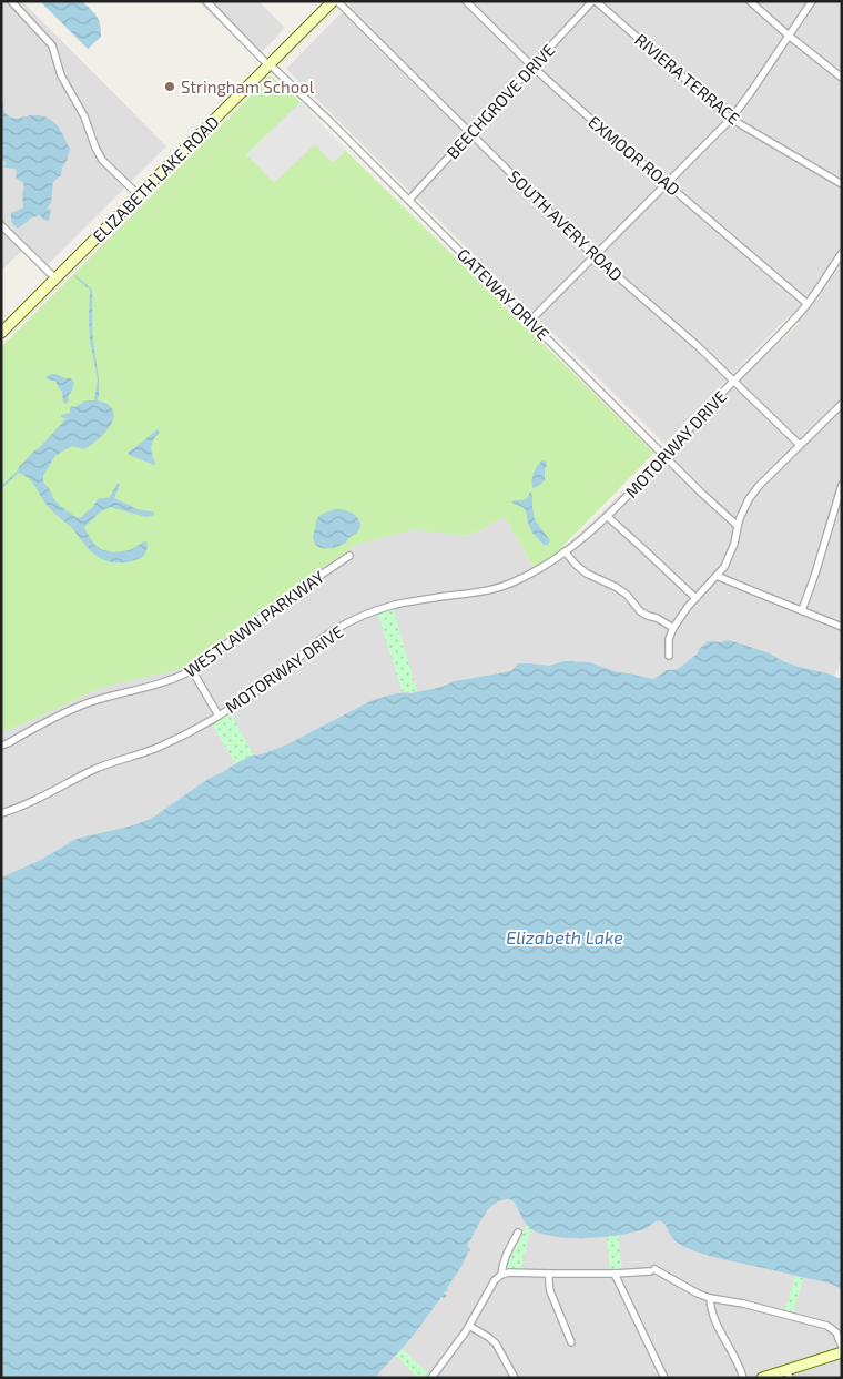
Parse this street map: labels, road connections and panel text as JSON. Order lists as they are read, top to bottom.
{
  "streets": {
    "main road": ["ELIZABETH LAKE ROAD"],
    "street": [
      "RIVIERA TERRACE",
      "BEECHGROVE DRIVE",
      "EXMOOR ROAD",
      "SOUTH AVERY ROAD",
      "GATEWAY DRIVE",
      "MOTORWAY DRIVE",
      "WESTLAWN PARKWAY"
    ]
  },
  "crossings": [
    ["RIVIERA TERRACE", "BEECHGROVE DRIVE"],
    ["BEECHGROVE DRIVE", "EXMOOR ROAD"],
    ["BEECHGROVE DRIVE", "SOUTH AVERY ROAD"],
    ["BEECHGROVE DRIVE", "GATEWAY DRIVE"],
    ["EXMOOR ROAD", "MOTORWAY DRIVE"],
    ["ELIZABETH LAKE ROAD", "GATEWAY DRIVE"],
    ["SOUTH AVERY ROAD", "MOTORWAY DRIVE"],
    ["GATEWAY DRIVE", "MOTORWAY DRIVE"]
  ],
  "water": ["Elizabeth Lake"],
  "places": ["Stringham School"]
}
